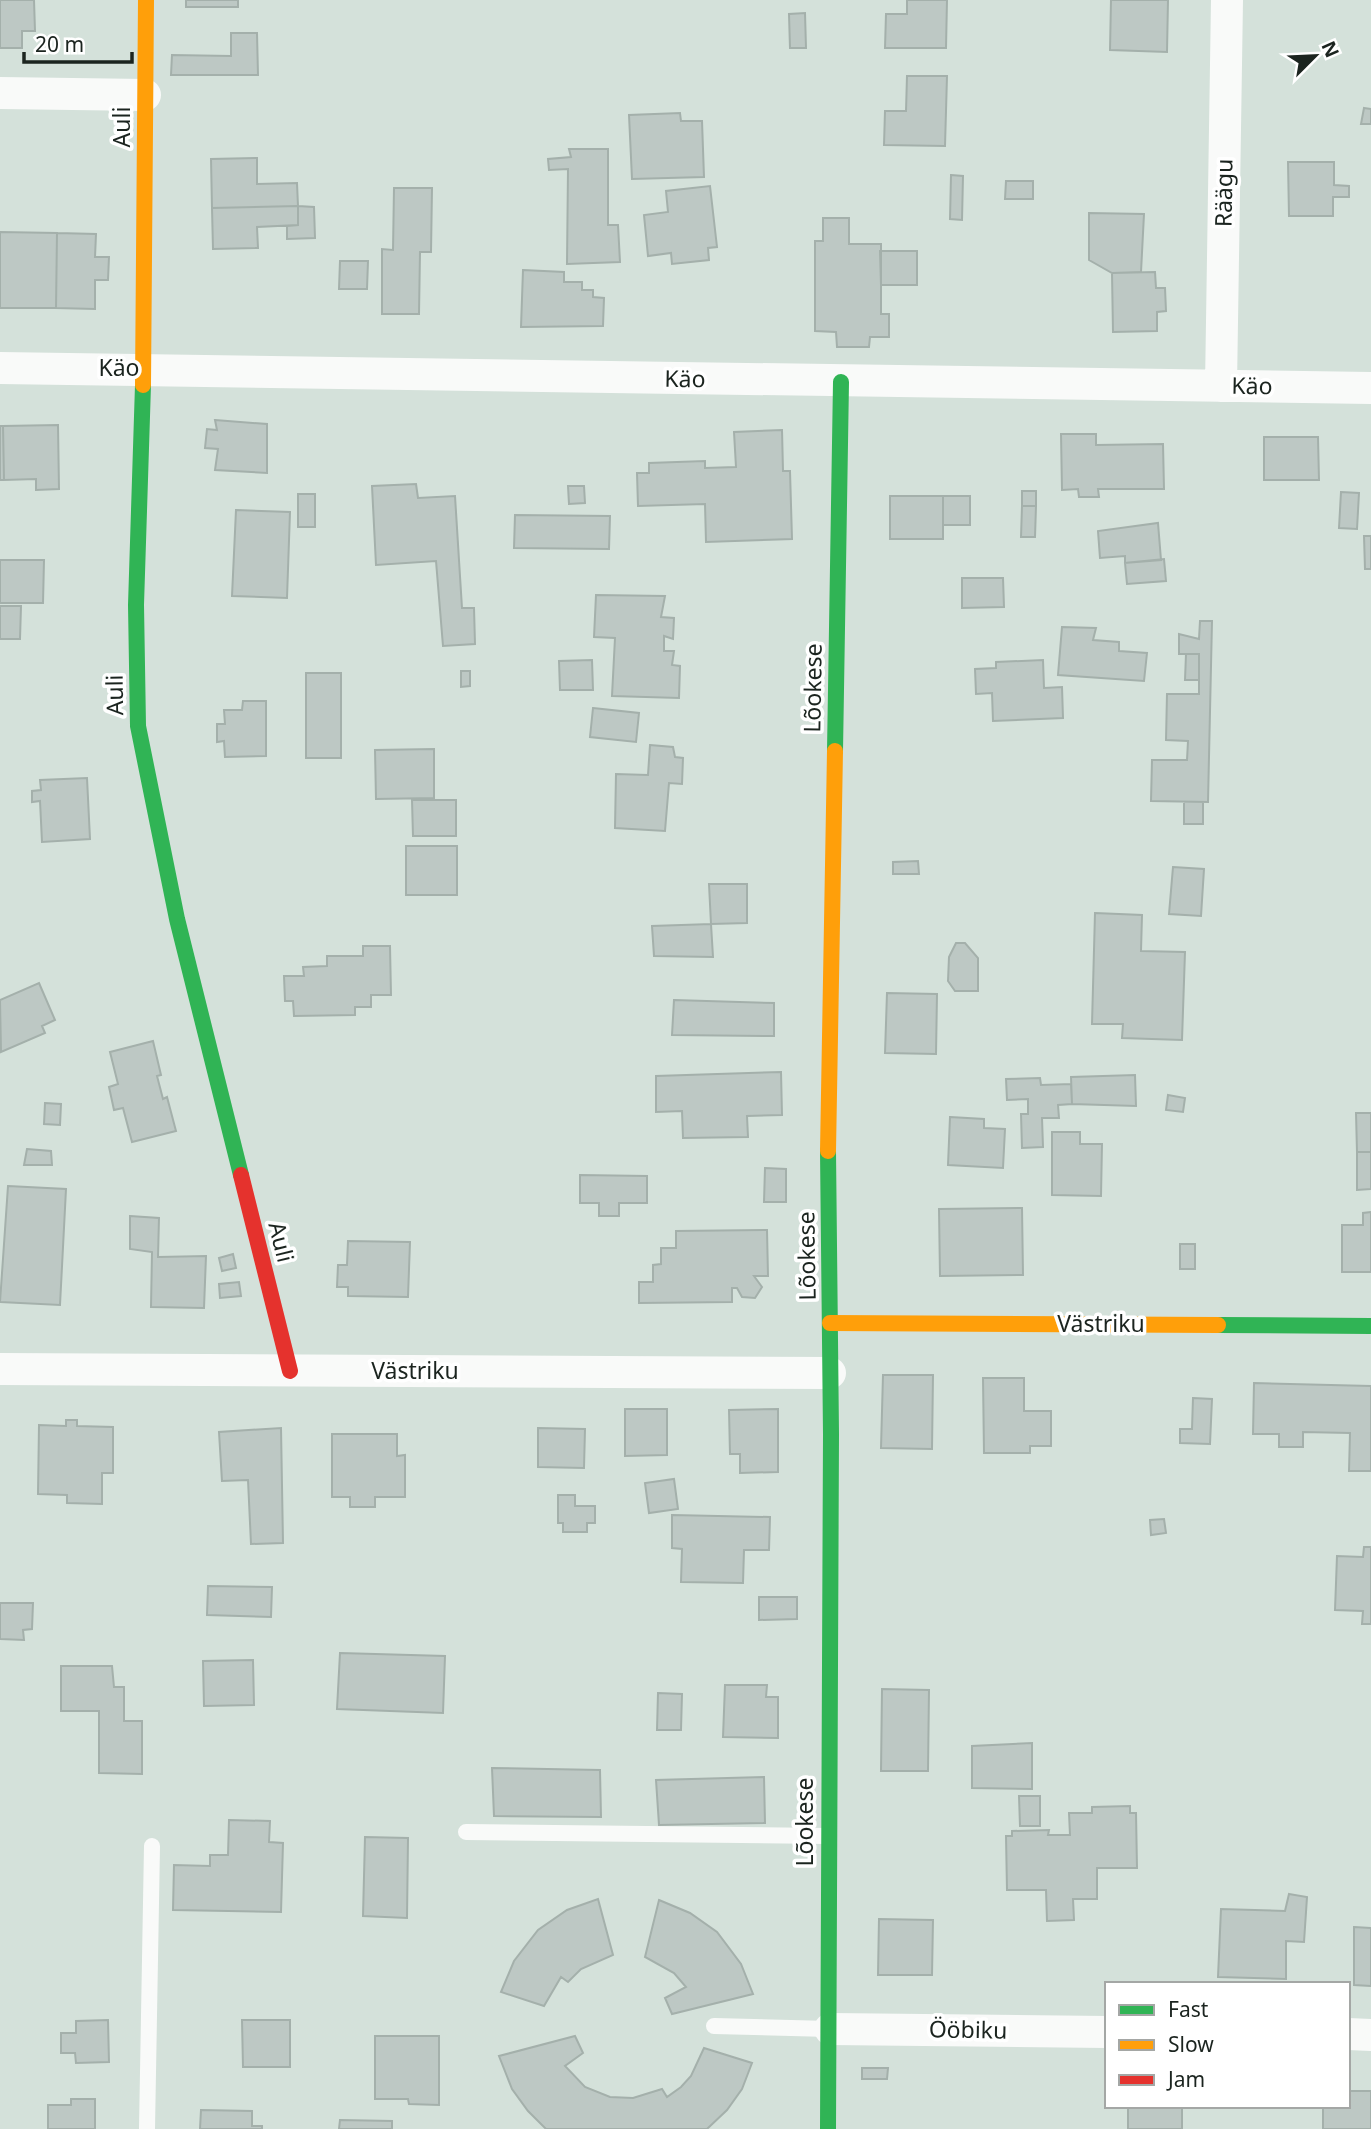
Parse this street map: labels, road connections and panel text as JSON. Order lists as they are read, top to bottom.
{
  "streets": {
    "street": [
      "Auli",
      "Räägu",
      "Käo",
      "Lõokese",
      "Västriku",
      "Ööbiku"
    ]
  },
  "crossings": [
    ["Auli", "Käo"],
    ["Auli", "Västriku"],
    ["Räägu", "Käo"],
    ["Käo", "Lõokese"],
    ["Lõokese", "Västriku"],
    ["Lõokese", "Ööbiku"]
  ],
  "legend": ["Fast", "Slow", "Jam"],
  "scale_bar": "20 m",
  "north": "top right"
}
